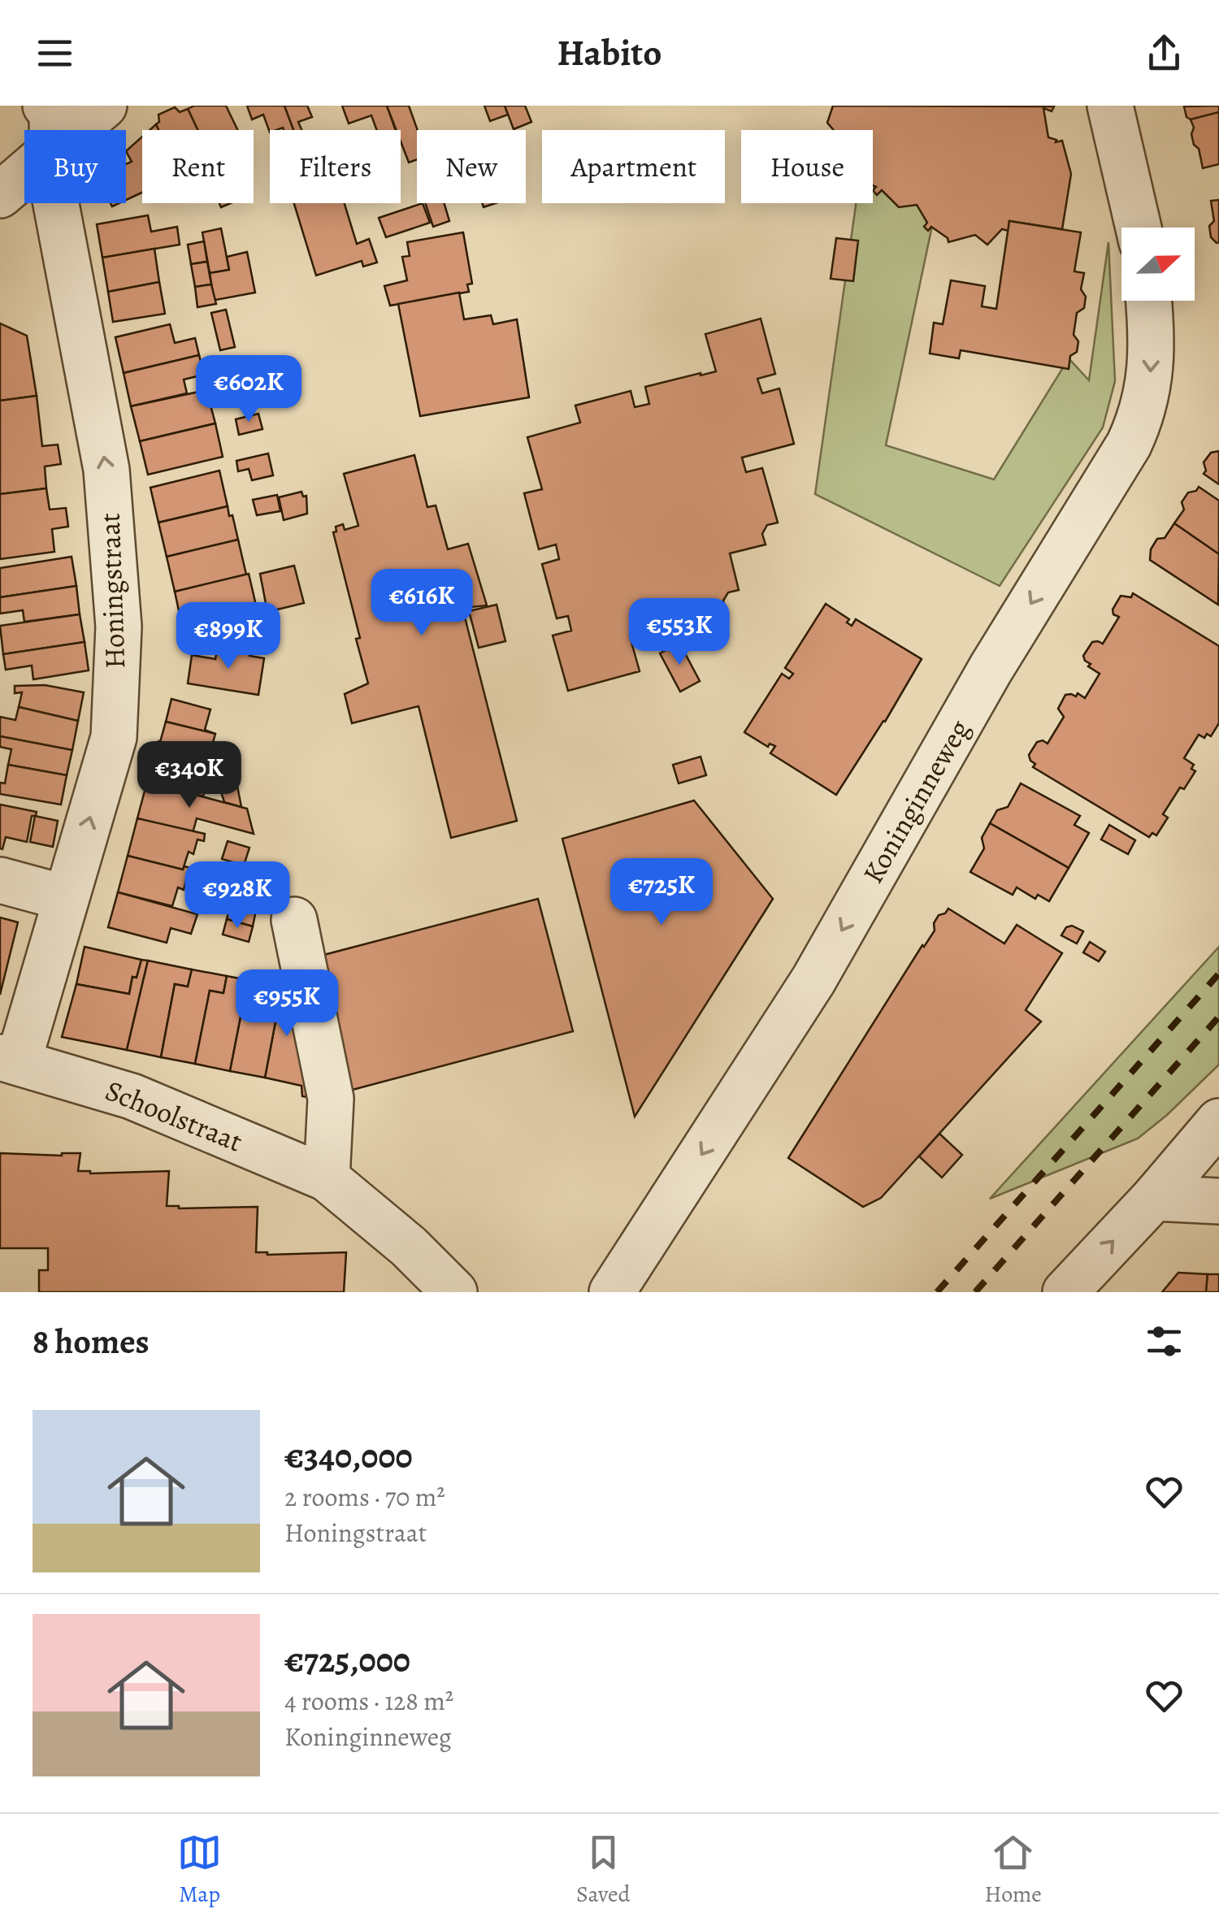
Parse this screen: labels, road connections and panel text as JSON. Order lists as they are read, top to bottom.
{
  "streets": {
    "street": ["Honingstraat", "Koninginneweg", "Schoolstraat"]
  },
  "crossings": [
    ["Honingstraat", "Schoolstraat"]
  ],
  "one_way": ["Honingstraat", "Koninginneweg"],
  "north": "right",
  "page": {
    "header": "Habito",
    "chip": [
      "Buy",
      "Rent",
      "Filters",
      "New",
      "Apartment",
      "House"
    ],
    "price": [
      "€602K",
      "€616K",
      "€553K",
      "€899K",
      "€340K",
      "€725K",
      "€928K",
      "€955K"
    ],
    "heading": "8 homes",
    "list": [
      {
        "name": "€340,000",
        "note": "2 rooms · 70 m² · Honingstraat"
      },
      {
        "name": "€725,000",
        "note": "4 rooms · 128 m² · Koninginneweg"
      }
    ],
    "tabs": ["Map", "Saved", "Home"]
  }
}
